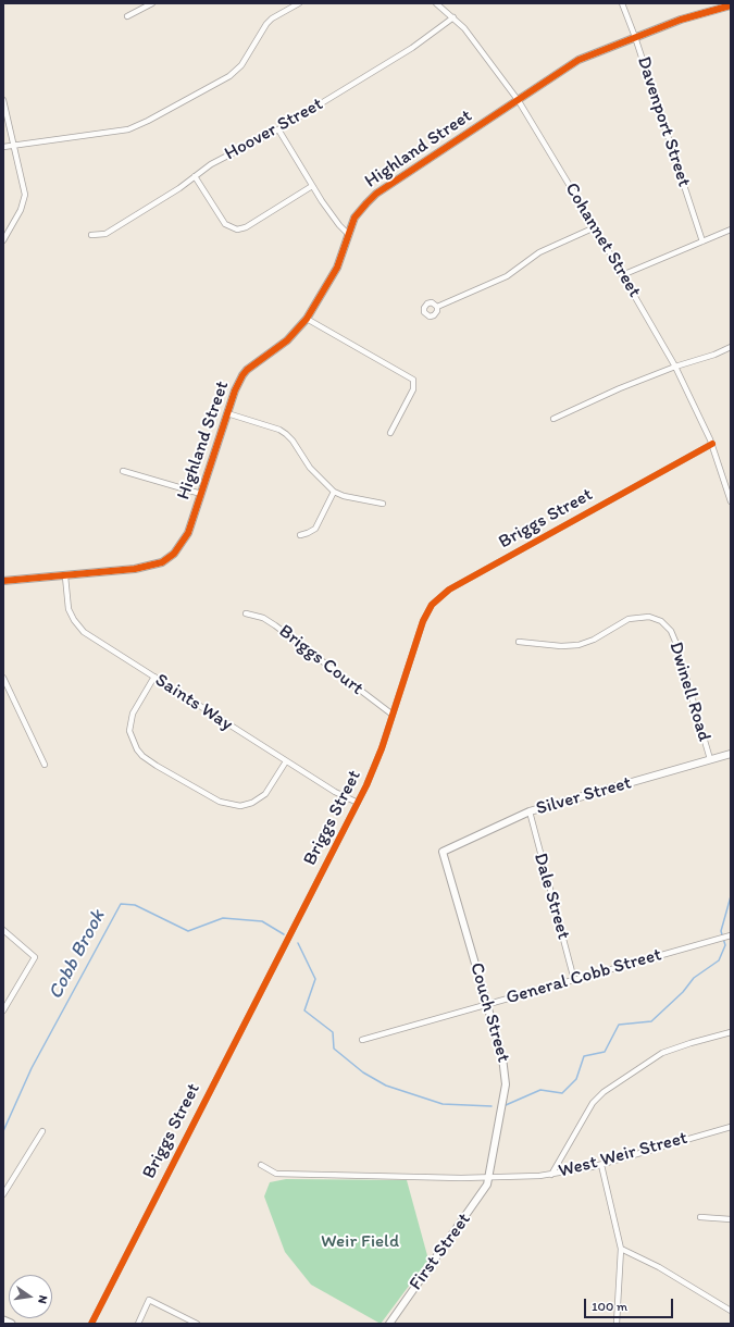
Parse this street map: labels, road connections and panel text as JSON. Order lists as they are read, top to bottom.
{
  "streets": {
    "street": [
      "Davenport Street",
      "Hoover Street",
      "Highland Street",
      "Cohannet Street",
      "Briggs Street",
      "Briggs Court",
      "Dwinell Road",
      "Saints Way",
      "Silver Street",
      "Dale Street",
      "General Cobb Street",
      "Couch Street",
      "West Weir Street",
      "First Street"
    ]
  },
  "crossings": [
    ["Davenport Street", "Highland Street"],
    ["Hoover Street", "Cohannet Street"],
    ["Highland Street", "Cohannet Street"],
    ["Highland Street", "Saints Way"],
    ["Cohannet Street", "Briggs Street"],
    ["Briggs Street", "Briggs Court"],
    ["Briggs Street", "Saints Way"],
    ["Dwinell Road", "Silver Street"],
    ["Silver Street", "Dale Street"],
    ["Silver Street", "Couch Street"],
    ["Dale Street", "General Cobb Street"],
    ["General Cobb Street", "Couch Street"],
    ["Couch Street", "West Weir Street"],
    ["Couch Street", "First Street"],
    ["West Weir Street", "First Street"]
  ],
  "water": ["Cobb Brook"],
  "parks": ["Weir Field"],
  "scale_bar": "100 m",
  "north": "right"
}
